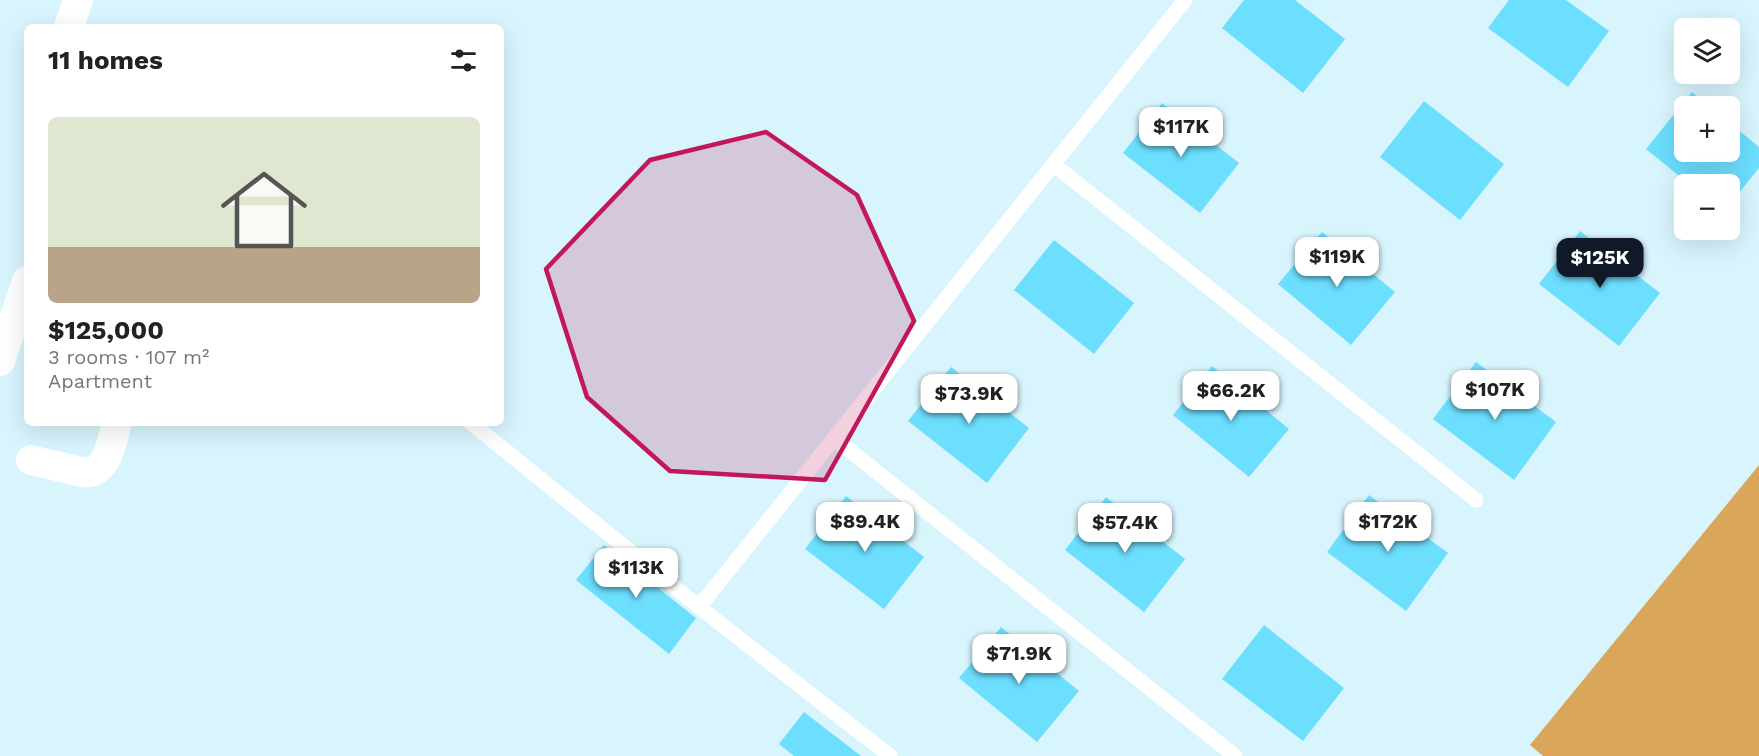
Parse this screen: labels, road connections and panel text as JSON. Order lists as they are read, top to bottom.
{
  "page": {
    "map_buttons": ["+", "−"],
    "heading": "11 homes",
    "list": [
      {
        "name": "$125,000",
        "note": "3 rooms · 107 m² · Apartment"
      }
    ],
    "price": [
      "$117K",
      "$119K",
      "$125K",
      "$107K",
      "$66.2K",
      "$73.9K",
      "$89.4K",
      "$172K",
      "$57.4K",
      "$113K",
      "$71.9K"
    ]
  }
}
